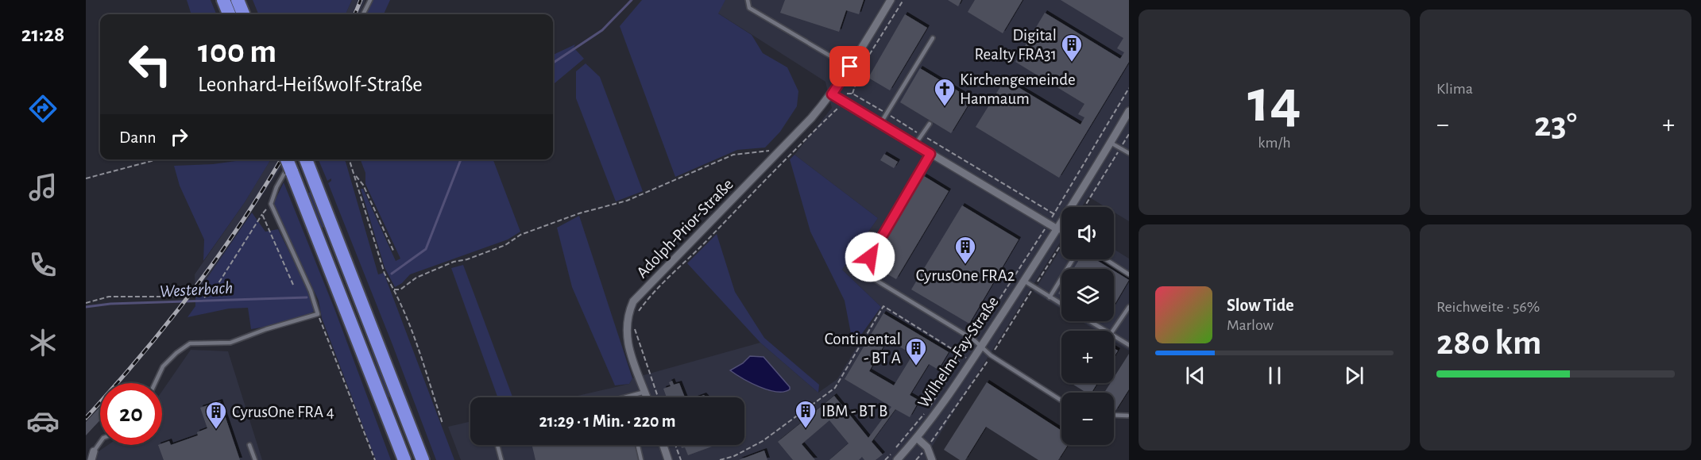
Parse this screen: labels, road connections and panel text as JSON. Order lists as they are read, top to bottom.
{
  "streets": {
    "street": ["Adolph-Prior-Straße", "Wilhelm-Fay-Straße"]
  },
  "water": ["Westerbach"],
  "places": {
    "building": [
      "Digital Realty FRA31",
      "CyrusOne FRA2",
      "Continental - BT A",
      "IBM - BT B",
      "CyrusOne FRA 4"
    ],
    "church": ["Kirchengemeinde Hanmaum"]
  },
  "page": {
    "tabs": "21:28",
    "tile": [
      ["14", "km/h"],
      "Klima",
      ["Reichweite · 56%", "280 km"]
    ],
    "turn": ["100 m", "Leonhard-Heißwolf-Straße"],
    "heat": ["−", "23°", "+"],
    "then": "Dann",
    "map_buttons": ["+", "−"],
    "song": ["Slow Tide", "Marlow"],
    "limit": "20",
    "trip": "21:29 · 1 Min. · 220 m"
  }
}
